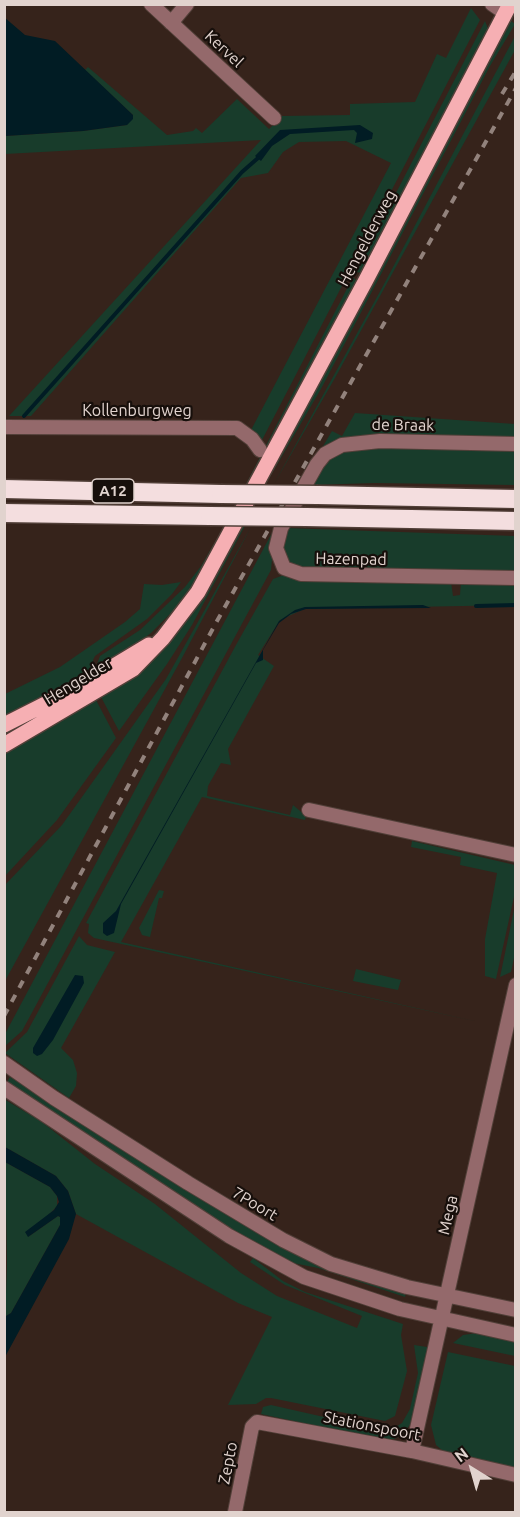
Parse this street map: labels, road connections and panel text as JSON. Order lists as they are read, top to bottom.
{
  "streets": {
    "highway": ["A12"],
    "main road": ["Hengelderweg", "Hengelder"],
    "street": [
      "Kervel",
      "Kollenburgweg",
      "de Braak",
      "Hazenpad",
      "7Poort",
      "Mega",
      "Stationspoort",
      "Zepto"
    ]
  },
  "crossings": [
    ["Hengelderweg", "Hengelder"],
    ["de Braak", "A12"],
    ["de Braak", "Hazenpad"],
    ["A12", "Hazenpad"],
    ["7Poort", "Mega"],
    ["Mega", "Stationspoort"],
    ["Stationspoort", "Zepto"]
  ],
  "north": "top left"
}
